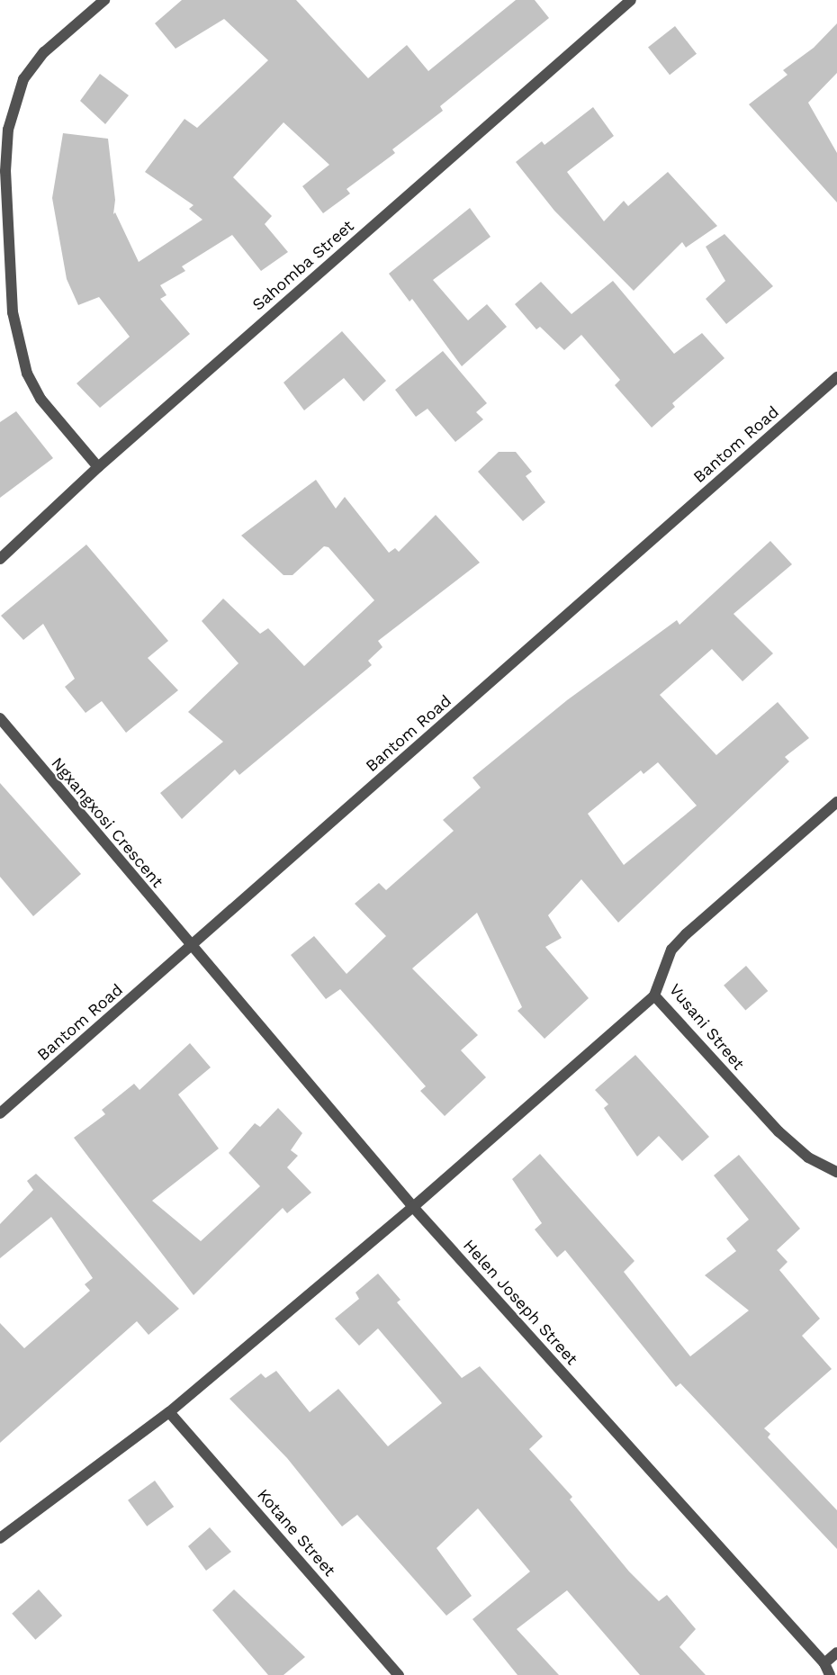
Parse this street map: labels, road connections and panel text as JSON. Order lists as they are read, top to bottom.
{
  "streets": {
    "street": [
      "Sahomba Street",
      "Bantom Road",
      "Ngxangxosi Crescent",
      "Vusani Street",
      "Helen Joseph Street",
      "Kotane Street"
    ]
  },
  "crossings": [
    ["Bantom Road", "Ngxangxosi Crescent"],
    ["Bantom Road", "Helen Joseph Street"],
    ["Ngxangxosi Crescent", "Helen Joseph Street"]
  ]
}
